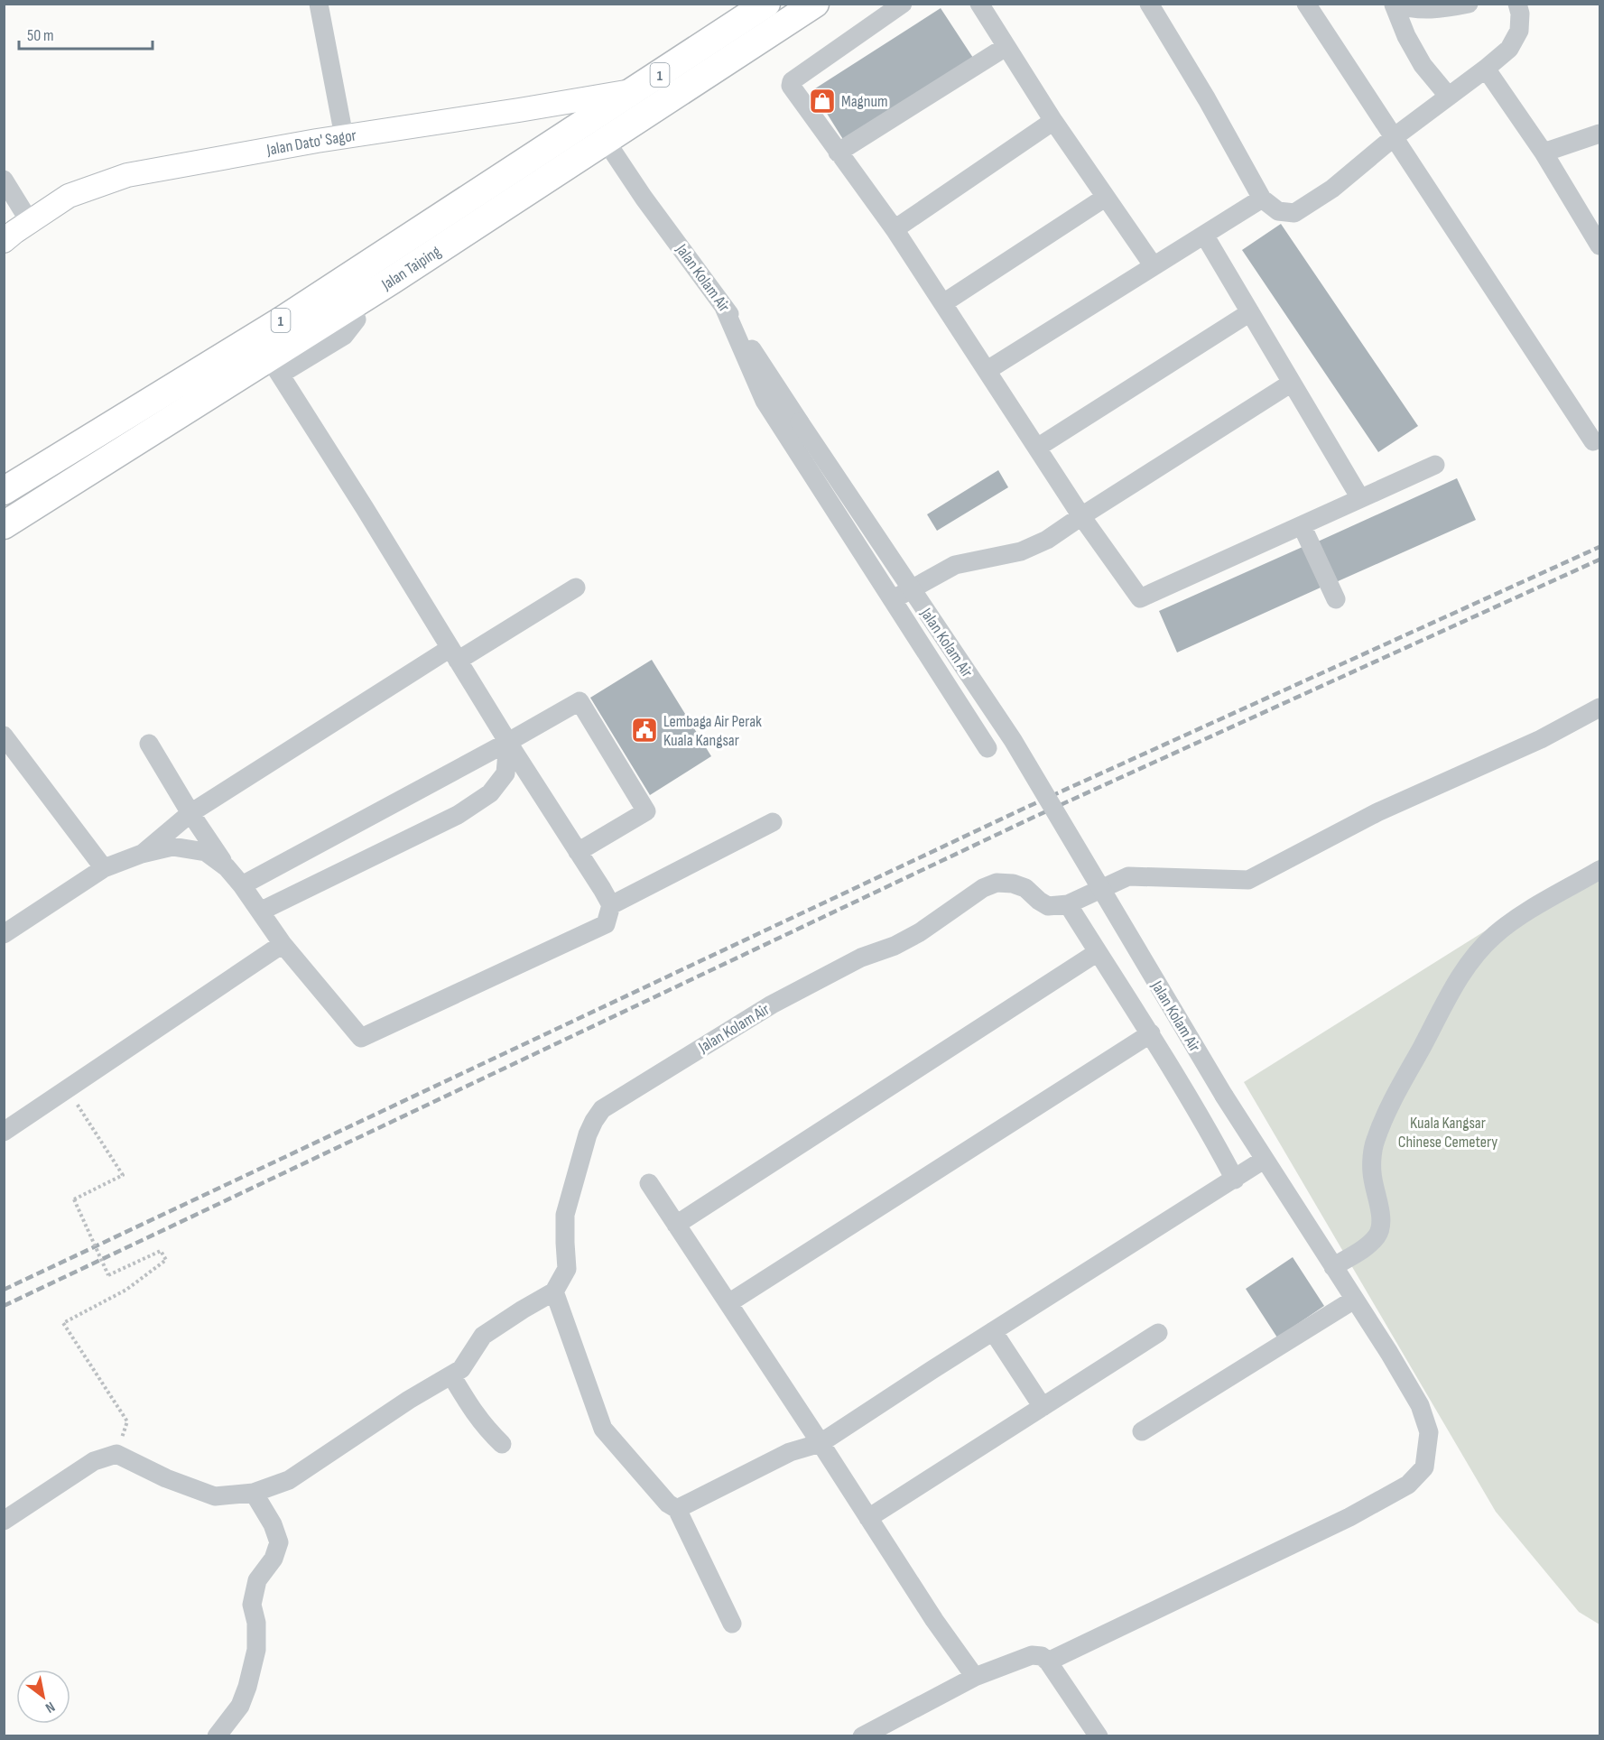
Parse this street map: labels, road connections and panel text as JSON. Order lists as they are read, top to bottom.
{
  "streets": {
    "highway": ["1", "Jalan Taiping"],
    "main road": ["Jalan Dato' Sagor"],
    "street": ["Jalan Kolam Air"]
  },
  "crossings": [
    ["Jalan Dato' Sagor", "Jalan Taiping"],
    ["Jalan Taiping", "Jalan Kolam Air"]
  ],
  "parks": ["Kuala Kangsar Chinese Cemetery"],
  "places": {
    "shop": ["Magnum"],
    "public building": ["Lembaga Air Perak Kuala Kangsar"]
  },
  "scale_bar": "50 m",
  "north": "bottom right"
}
